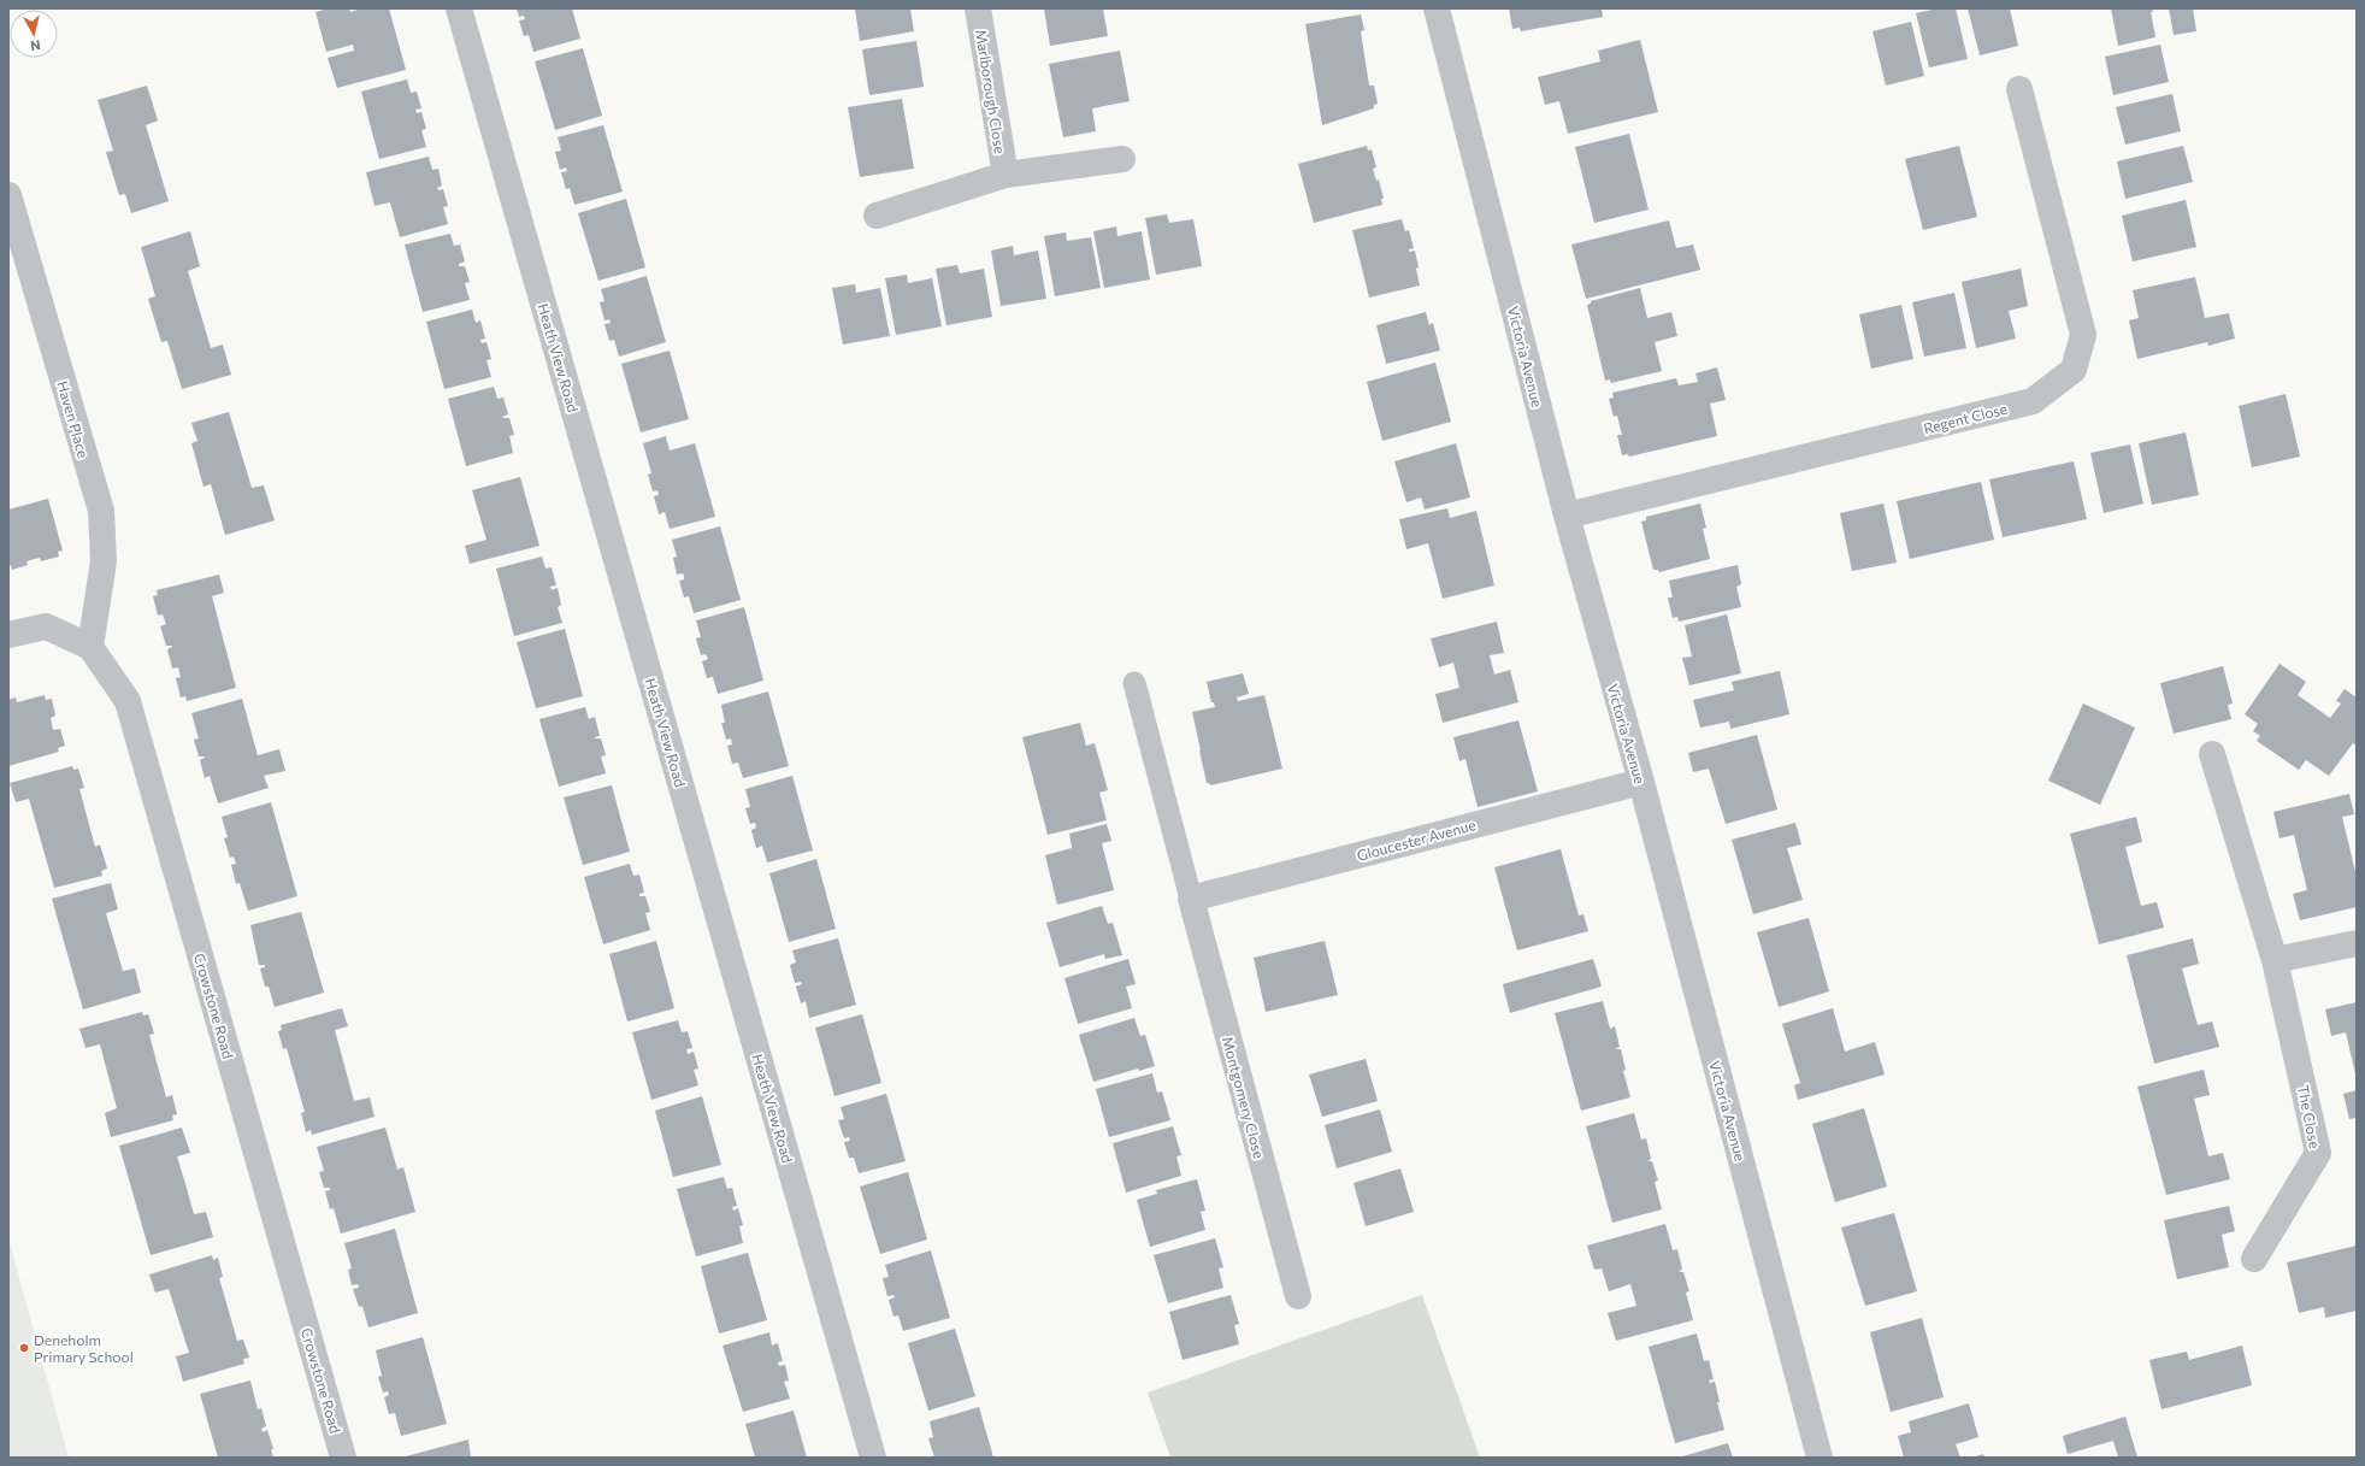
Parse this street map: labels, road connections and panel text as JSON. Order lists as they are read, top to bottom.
{
  "streets": {
    "street": [
      "Marlborough Close",
      "Victoria Avenue",
      "Heath View Road",
      "Regent Close",
      "Haven Place",
      "Gloucester Avenue",
      "Crowstone Road",
      "Montgomery Close",
      "The Close"
    ]
  },
  "crossings": [
    ["Victoria Avenue", "Regent Close"],
    ["Victoria Avenue", "Gloucester Avenue"],
    ["Haven Place", "Crowstone Road"],
    ["Gloucester Avenue", "Montgomery Close"]
  ],
  "places": ["Deneholm Primary School"],
  "north": "bottom"
}
